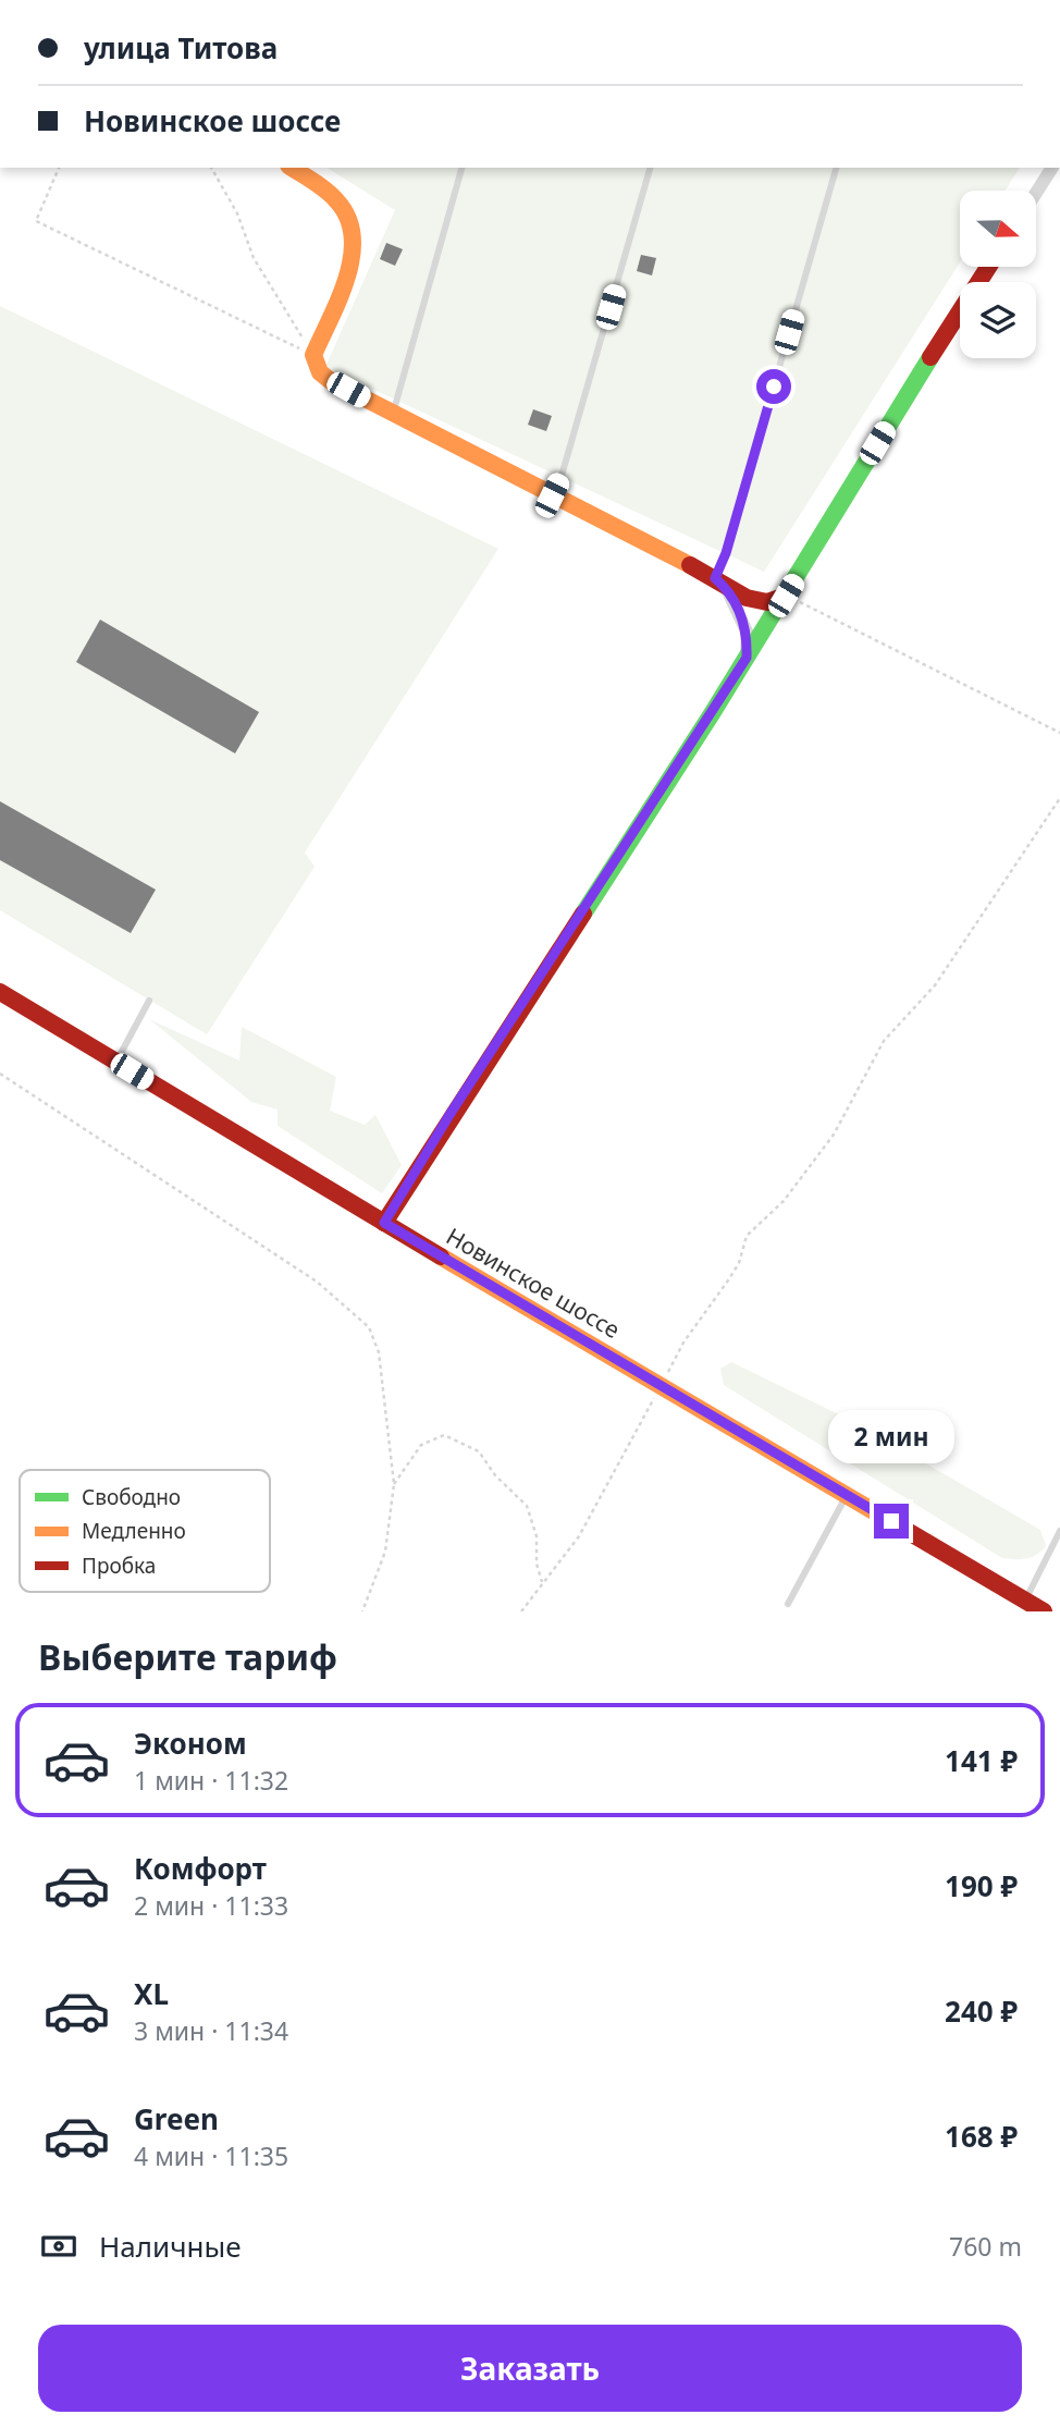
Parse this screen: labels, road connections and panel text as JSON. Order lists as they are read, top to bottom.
{
  "streets": {
    "street": ["Новинское шоссе"]
  },
  "legend": ["Свободно", "Медленно", "Пробка"],
  "north": "right",
  "page": {
    "banner": ["улица Титова", "Новинское шоссе"],
    "bubble": "2 мин",
    "heading": "Выберите тариф",
    "list": [
      {
        "name": "Эконом",
        "note": "1 мин · 11:32",
        "value": "141 ₽"
      },
      {
        "name": "Комфорт",
        "note": "2 мин · 11:33",
        "value": "190 ₽"
      },
      {
        "name": "XL",
        "note": "3 мин · 11:34",
        "value": "240 ₽"
      },
      {
        "name": "Green",
        "note": "4 мин · 11:35",
        "value": "168 ₽"
      }
    ],
    "pay": ["Наличные", "760 m"],
    "buttons": "Заказать"
  }
}
